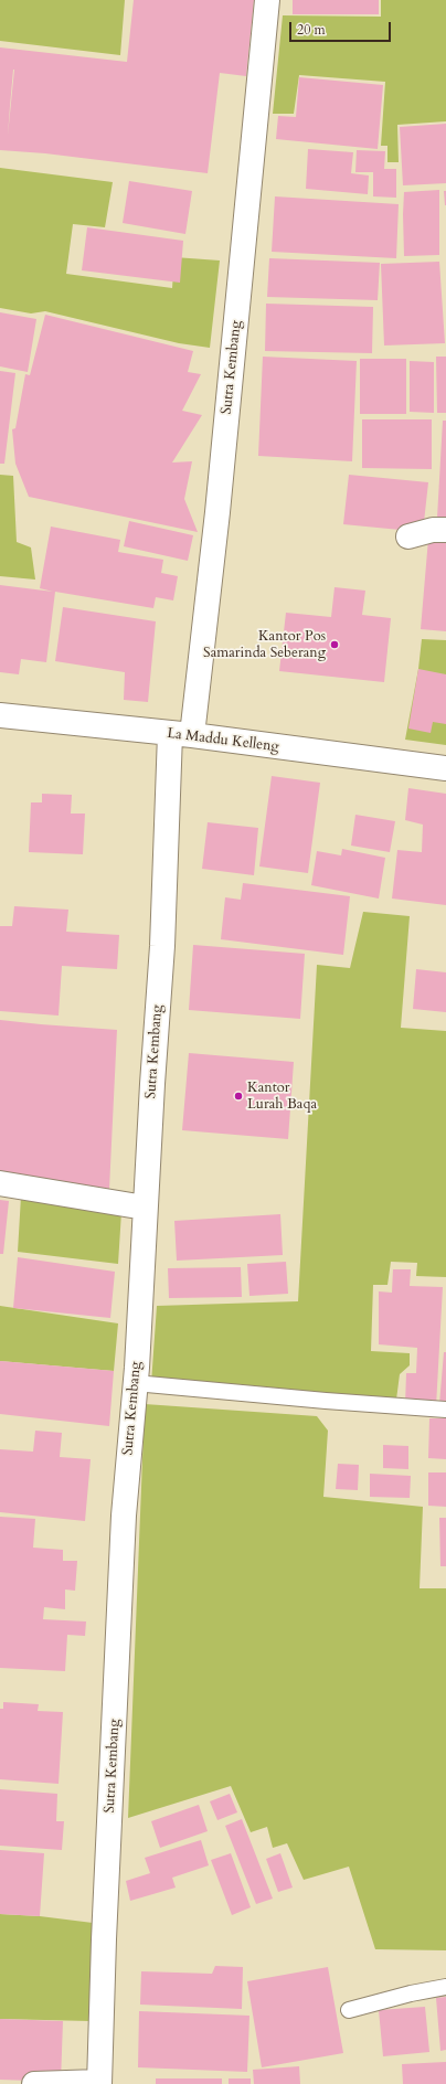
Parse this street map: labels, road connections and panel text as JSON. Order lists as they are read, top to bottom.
{
  "streets": {
    "street": ["Sutra Kembang", "La Maddu Kelleng"]
  },
  "crossings": [
    ["Sutra Kembang", "La Maddu Kelleng"]
  ],
  "places": ["Kantor Pos Samarinda Seberang", "Kantor Lurah Baqa"],
  "scale_bar": "20 m"
}
